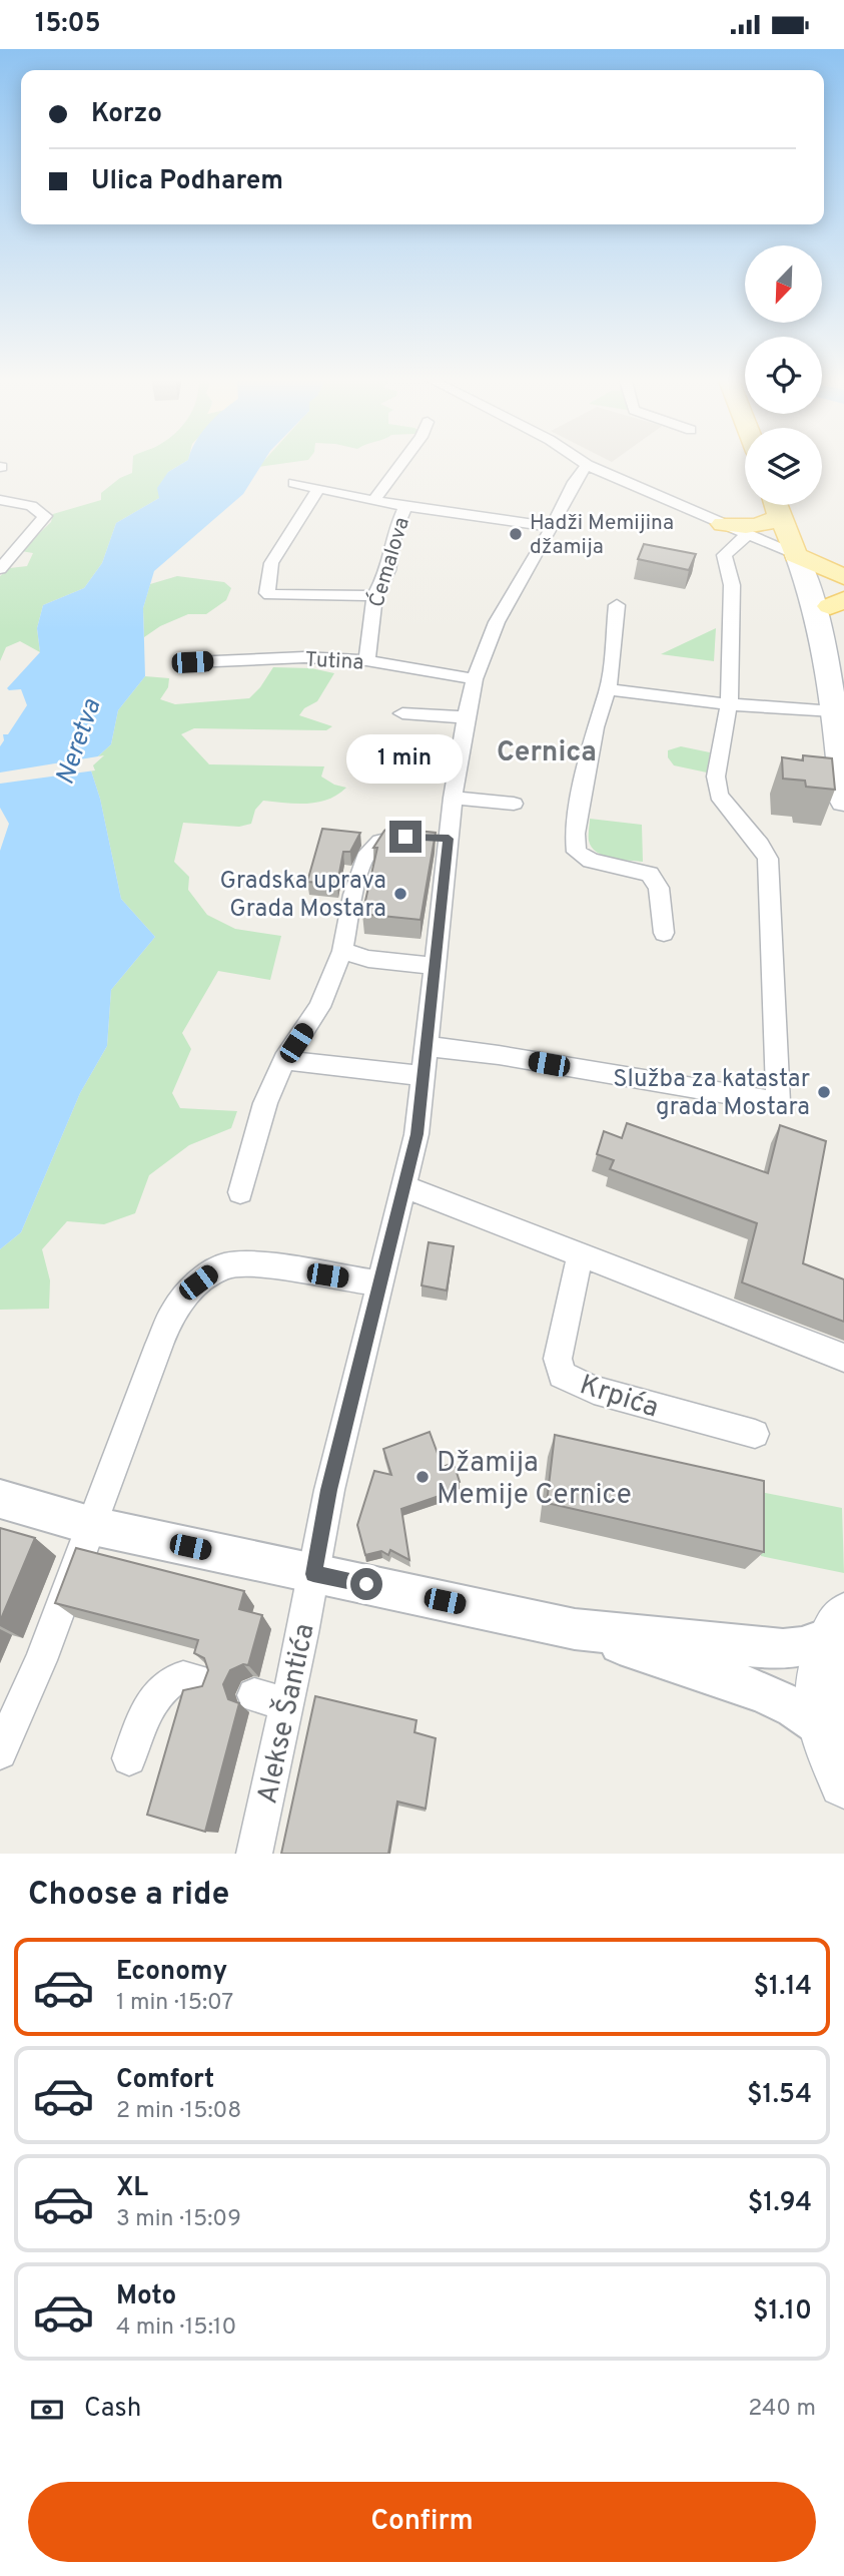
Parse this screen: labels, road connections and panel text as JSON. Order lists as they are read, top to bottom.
{
  "streets": {
    "street": [
      "Ćemalova",
      "Tutina",
      "Krpića",
      "Alekse Šantića"
    ]
  },
  "crossings": [
    ["Ćemalova", "Tutina"],
    ["Tutina", "Alekse Šantića"]
  ],
  "districts": ["Cernica"],
  "water": ["Neretva"],
  "places": [
    "Hadži Memijina džamija",
    "Gradska uprava Grada Mostara",
    "Služba za katastar grada Mostara",
    "Džamija Memije Cernice"
  ],
  "north": "bottom left",
  "page": {
    "status": "15:05",
    "banner": ["Korzo", "Ulica Podharem"],
    "bubble": "1 min",
    "heading": "Choose a ride",
    "list": [
      {
        "name": "Economy",
        "note": "1 min · 15:07",
        "value": "$1.14"
      },
      {
        "name": "Comfort",
        "note": "2 min · 15:08",
        "value": "$1.54"
      },
      {
        "name": "XL",
        "note": "3 min · 15:09",
        "value": "$1.94"
      },
      {
        "name": "Moto",
        "note": "4 min · 15:10",
        "value": "$1.10"
      }
    ],
    "pay": ["Cash", "240 m"],
    "buttons": "Confirm"
  }
}
